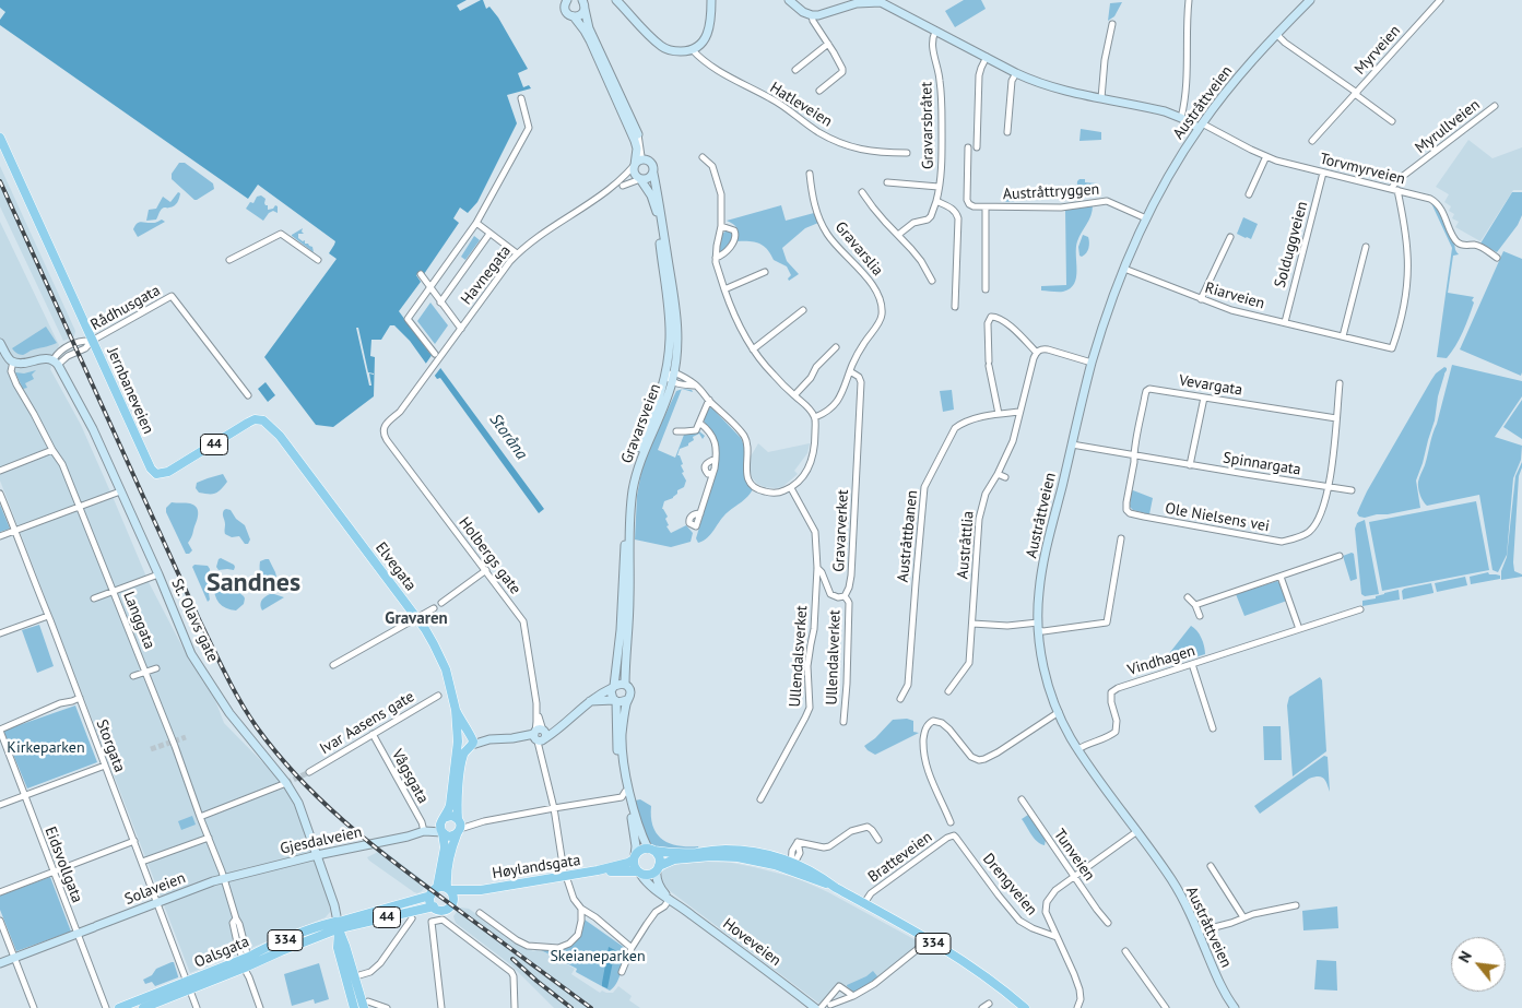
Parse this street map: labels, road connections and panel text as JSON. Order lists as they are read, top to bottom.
{
  "streets": {
    "main road": [
      "Austråttveien",
      "Jernbaneveien",
      "Gravarsveien",
      "44",
      "Elvegata",
      "Langgata",
      "St. Olavs gate",
      "Gjesdalveien",
      "Høylandsgata",
      "Solaveien",
      "334",
      "Hoveveien",
      "Oalsgata"
    ],
    "street": [
      "Myrveien",
      "Hatleveien",
      "Gravarsbråtet",
      "Myrullveien",
      "Torvmyrveien",
      "Austråttryggen",
      "Solduggveien",
      "Gravarslia",
      "Havnegata",
      "Riarveien",
      "Rådhusgata",
      "Vevargata",
      "Spinnargata",
      "Ole Nielsens vei",
      "Gravarverket",
      "Austråttbanen",
      "Austråttlia",
      "Holbergs gate",
      "Ullendalsverket",
      "Ullendalverket",
      "Vindhagen",
      "Ivar Aasens gate",
      "Storgata",
      "Vågsgata",
      "Tunveien",
      "Bratteveien",
      "Eidsvollgata",
      "Drengveien"
    ]
  },
  "crossings": [
    ["Myrveien", "Austråttveien"],
    ["Austråttveien", "Torvmyrveien"],
    ["Austråttveien", "Austråttryggen"],
    ["Austråttveien", "Riarveien"],
    ["Austråttveien", "Spinnargata"],
    ["Austråttveien", "Vindhagen"],
    ["Myrullveien", "Torvmyrveien"],
    ["Myrullveien", "Riarveien"],
    ["Torvmyrveien", "Solduggveien"],
    ["Torvmyrveien", "Riarveien"],
    ["Solduggveien", "Riarveien"],
    ["Gravarslia", "Gravarverket"],
    ["Havnegata", "Gravarsveien"],
    ["Havnegata", "Holbergs gate"],
    ["Rådhusgata", "Jernbaneveien"],
    ["Rådhusgata", "St. Olavs gate"],
    ["Vevargata", "Spinnargata"],
    ["Vevargata", "Ole Nielsens vei"],
    ["Jernbaneveien", "Elvegata"],
    ["44", "Elvegata"],
    ["44", "Gjesdalveien"],
    ["44", "Høylandsgata"],
    ["44", "Oalsgata"],
    ["Spinnargata", "Ole Nielsens vei"],
    ["Gravarverket", "Ullendalsverket"],
    ["Gravarverket", "Ullendalverket"],
    ["Austråttbanen", "Austråttlia"],
    ["Elvegata", "Gjesdalveien"],
    ["Langgata", "Gjesdalveien"],
    ["Langgata", "Solaveien"],
    ["Langgata", "Oalsgata"],
    ["St. Olavs gate", "Gjesdalveien"],
    ["St. Olavs gate", "Oalsgata"],
    ["Ivar Aasens gate", "Vågsgata"],
    ["Storgata", "Solaveien"],
    ["Storgata", "Oalsgata"],
    ["Vågsgata", "Gjesdalveien"],
    ["Gjesdalveien", "Solaveien"],
    ["Bratteveien", "Drengveien"],
    ["Bratteveien", "334"],
    ["Eidsvollgata", "Solaveien"],
    ["Høylandsgata", "334"],
    ["Høylandsgata", "Hoveveien"],
    ["Høylandsgata", "Oalsgata"],
    ["334", "Hoveveien"]
  ],
  "districts": ["Sandnes", "Gravaren"],
  "water": ["Storåna"],
  "parks": ["Kirkeparken", "Skeianeparken"],
  "north": "top left"
}
